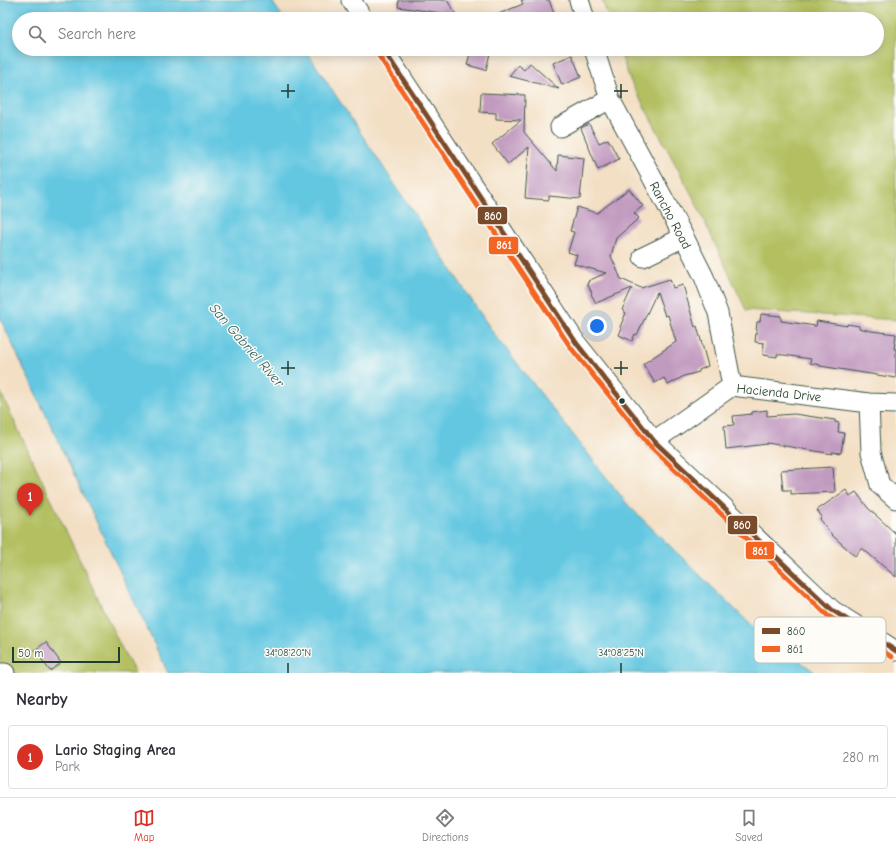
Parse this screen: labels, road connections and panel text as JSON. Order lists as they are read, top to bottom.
{
  "streets": {
    "street": ["Rancho Road", "Hacienda Drive"]
  },
  "crossings": [
    ["Rancho Road", "Hacienda Drive"]
  ],
  "water": ["San Gabriel River"],
  "lines": ["transit line 860", "transit line 861"],
  "legend": ["860", "861"],
  "scale_bar": "50 m",
  "page": {
    "search": "Search here",
    "pins": "1",
    "scale": "50 m",
    "heading": "Nearby",
    "list": [
      {
        "mark": "1",
        "name": "Lario Staging Area",
        "note": "Park",
        "value": "280 m"
      }
    ],
    "nav": ["Map", "Directions", "Saved"]
  },
  "coordinates": ["34°08'20\"N", "34°08'25\"N"]
}
